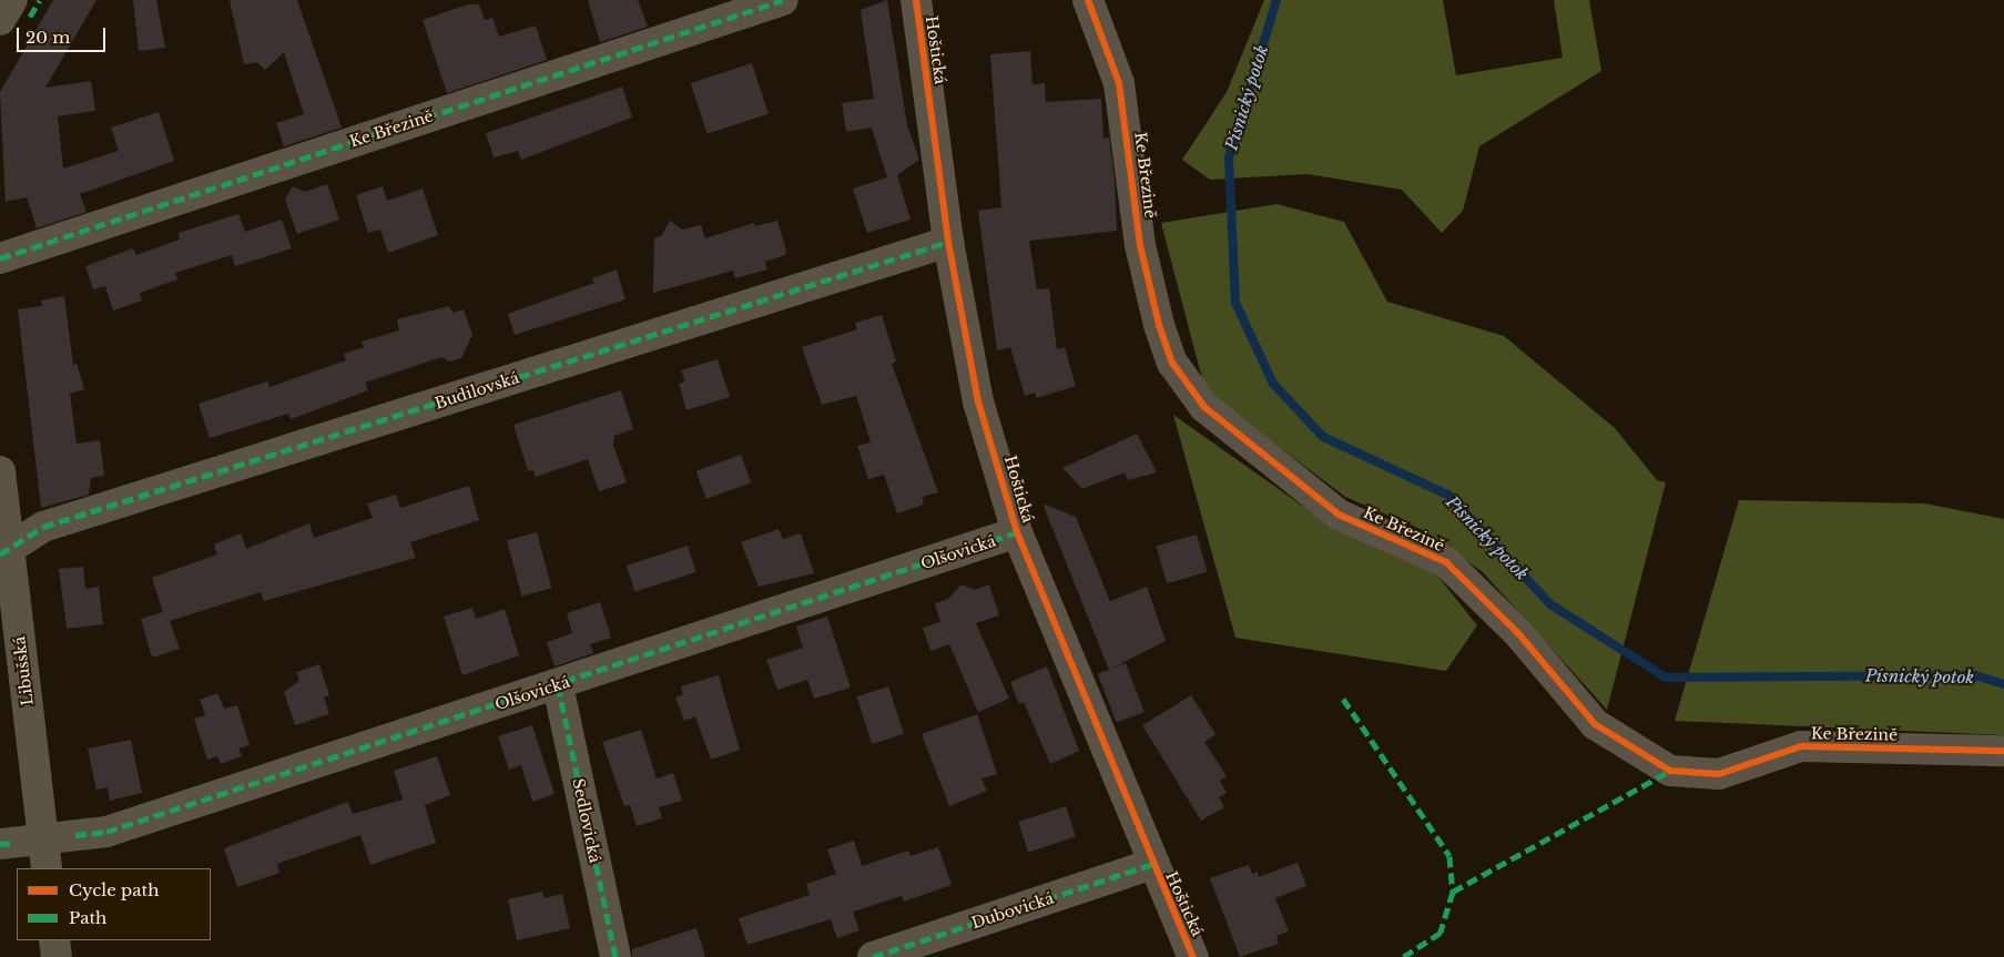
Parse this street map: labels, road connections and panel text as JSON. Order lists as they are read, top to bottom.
{
  "streets": {
    "street": [
      "Hoštická",
      "Ke Březině",
      "Budilovská",
      "Olšovická",
      "Libušská",
      "Sedlovická",
      "Dubovická"
    ]
  },
  "crossings": [
    ["Hoštická", "Budilovská"],
    ["Hoštická", "Olšovická"],
    ["Hoštická", "Dubovická"],
    ["Budilovská", "Libušská"],
    ["Olšovická", "Libušská"],
    ["Olšovická", "Sedlovická"]
  ],
  "water": ["Písnický potok"],
  "legend": ["Cycle path", "Path"],
  "scale_bar": "20 m"
}
